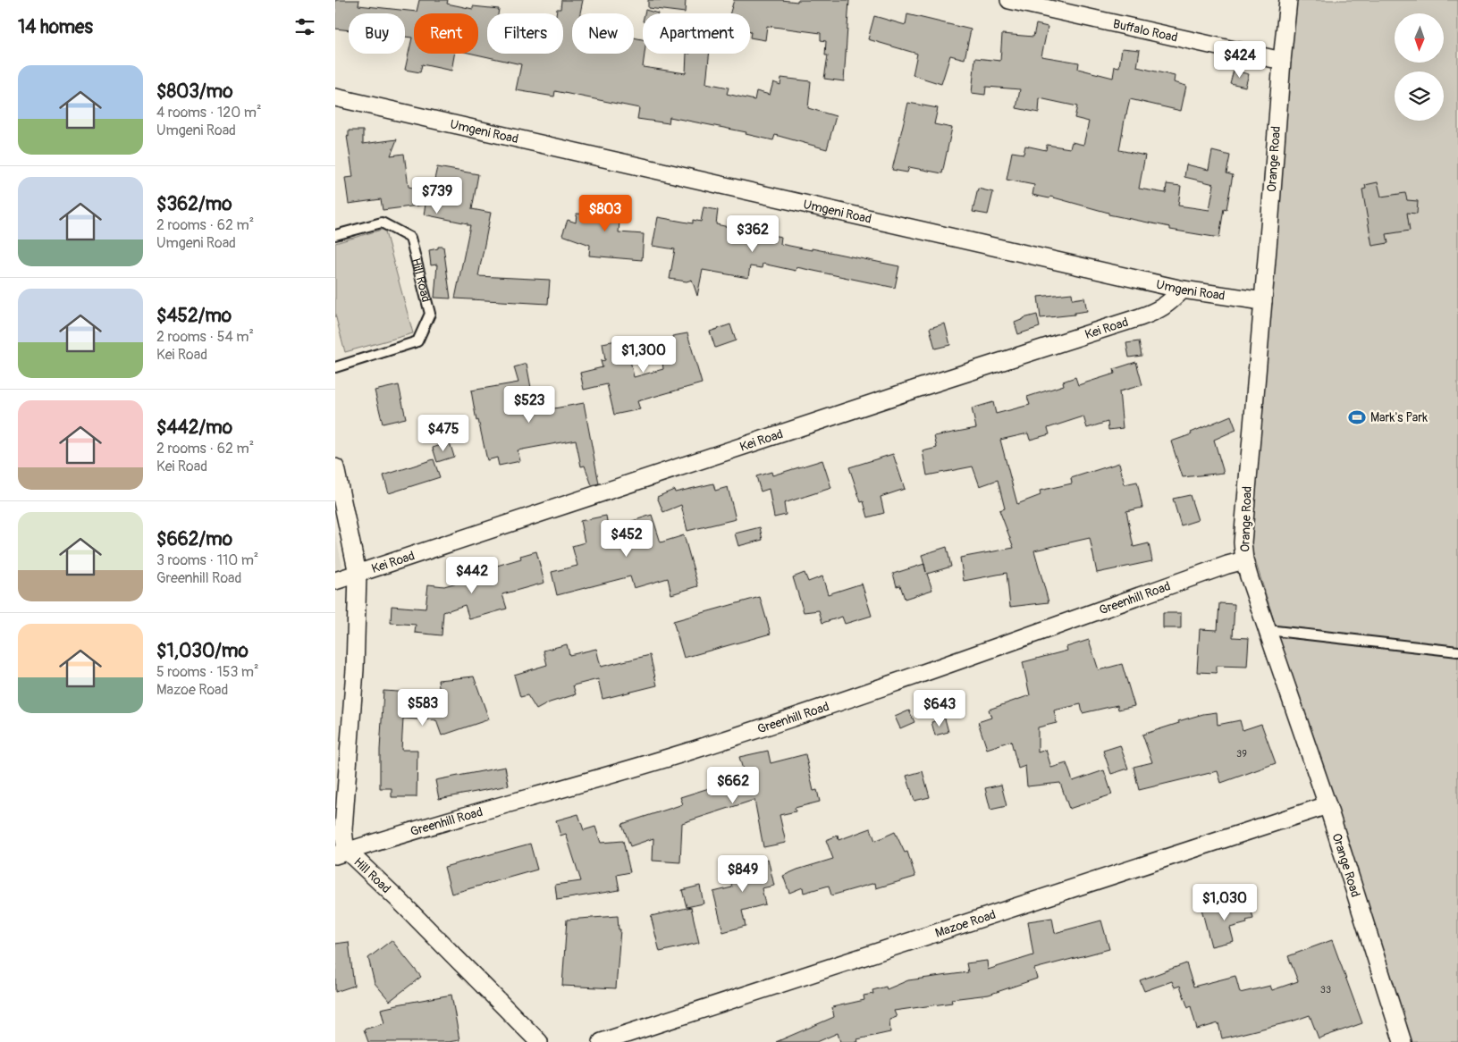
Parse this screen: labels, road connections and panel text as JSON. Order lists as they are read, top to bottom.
{
  "streets": {
    "street": [
      "Buffalo Road",
      "Umgeni Road",
      "Orange Road",
      "Hill Road",
      "Kei Road",
      "Greenhill Road",
      "Mazoe Road"
    ]
  },
  "crossings": [
    ["Buffalo Road", "Orange Road"],
    ["Umgeni Road", "Orange Road"],
    ["Umgeni Road", "Kei Road"],
    ["Orange Road", "Greenhill Road"],
    ["Orange Road", "Mazoe Road"],
    ["Hill Road", "Kei Road"],
    ["Hill Road", "Greenhill Road"]
  ],
  "places": {
    "sports": ["Mark's Park"]
  },
  "house_numbers": ["39", "33"],
  "north": "bottom",
  "page": {
    "heading": "14 homes",
    "chip": [
      "Buy",
      "Rent",
      "Filters",
      "New",
      "Apartment"
    ],
    "price": [
      "$424",
      "$739",
      "$803",
      "$362",
      "$1,300",
      "$523",
      "$475",
      "$452",
      "$442",
      "$583",
      "$643",
      "$662",
      "$849",
      "$1,030"
    ],
    "list": [
      {
        "name": "$803/mo",
        "note": "4 rooms · 120 m² · Umgeni Road"
      },
      {
        "name": "$362/mo",
        "note": "2 rooms · 62 m² · Umgeni Road"
      },
      {
        "name": "$452/mo",
        "note": "2 rooms · 54 m² · Kei Road"
      },
      {
        "name": "$442/mo",
        "note": "2 rooms · 62 m² · Kei Road"
      },
      {
        "name": "$662/mo",
        "note": "3 rooms · 110 m² · Greenhill Road"
      },
      {
        "name": "$1,030/mo",
        "note": "5 rooms · 153 m² · Mazoe Road"
      }
    ]
  }
}
